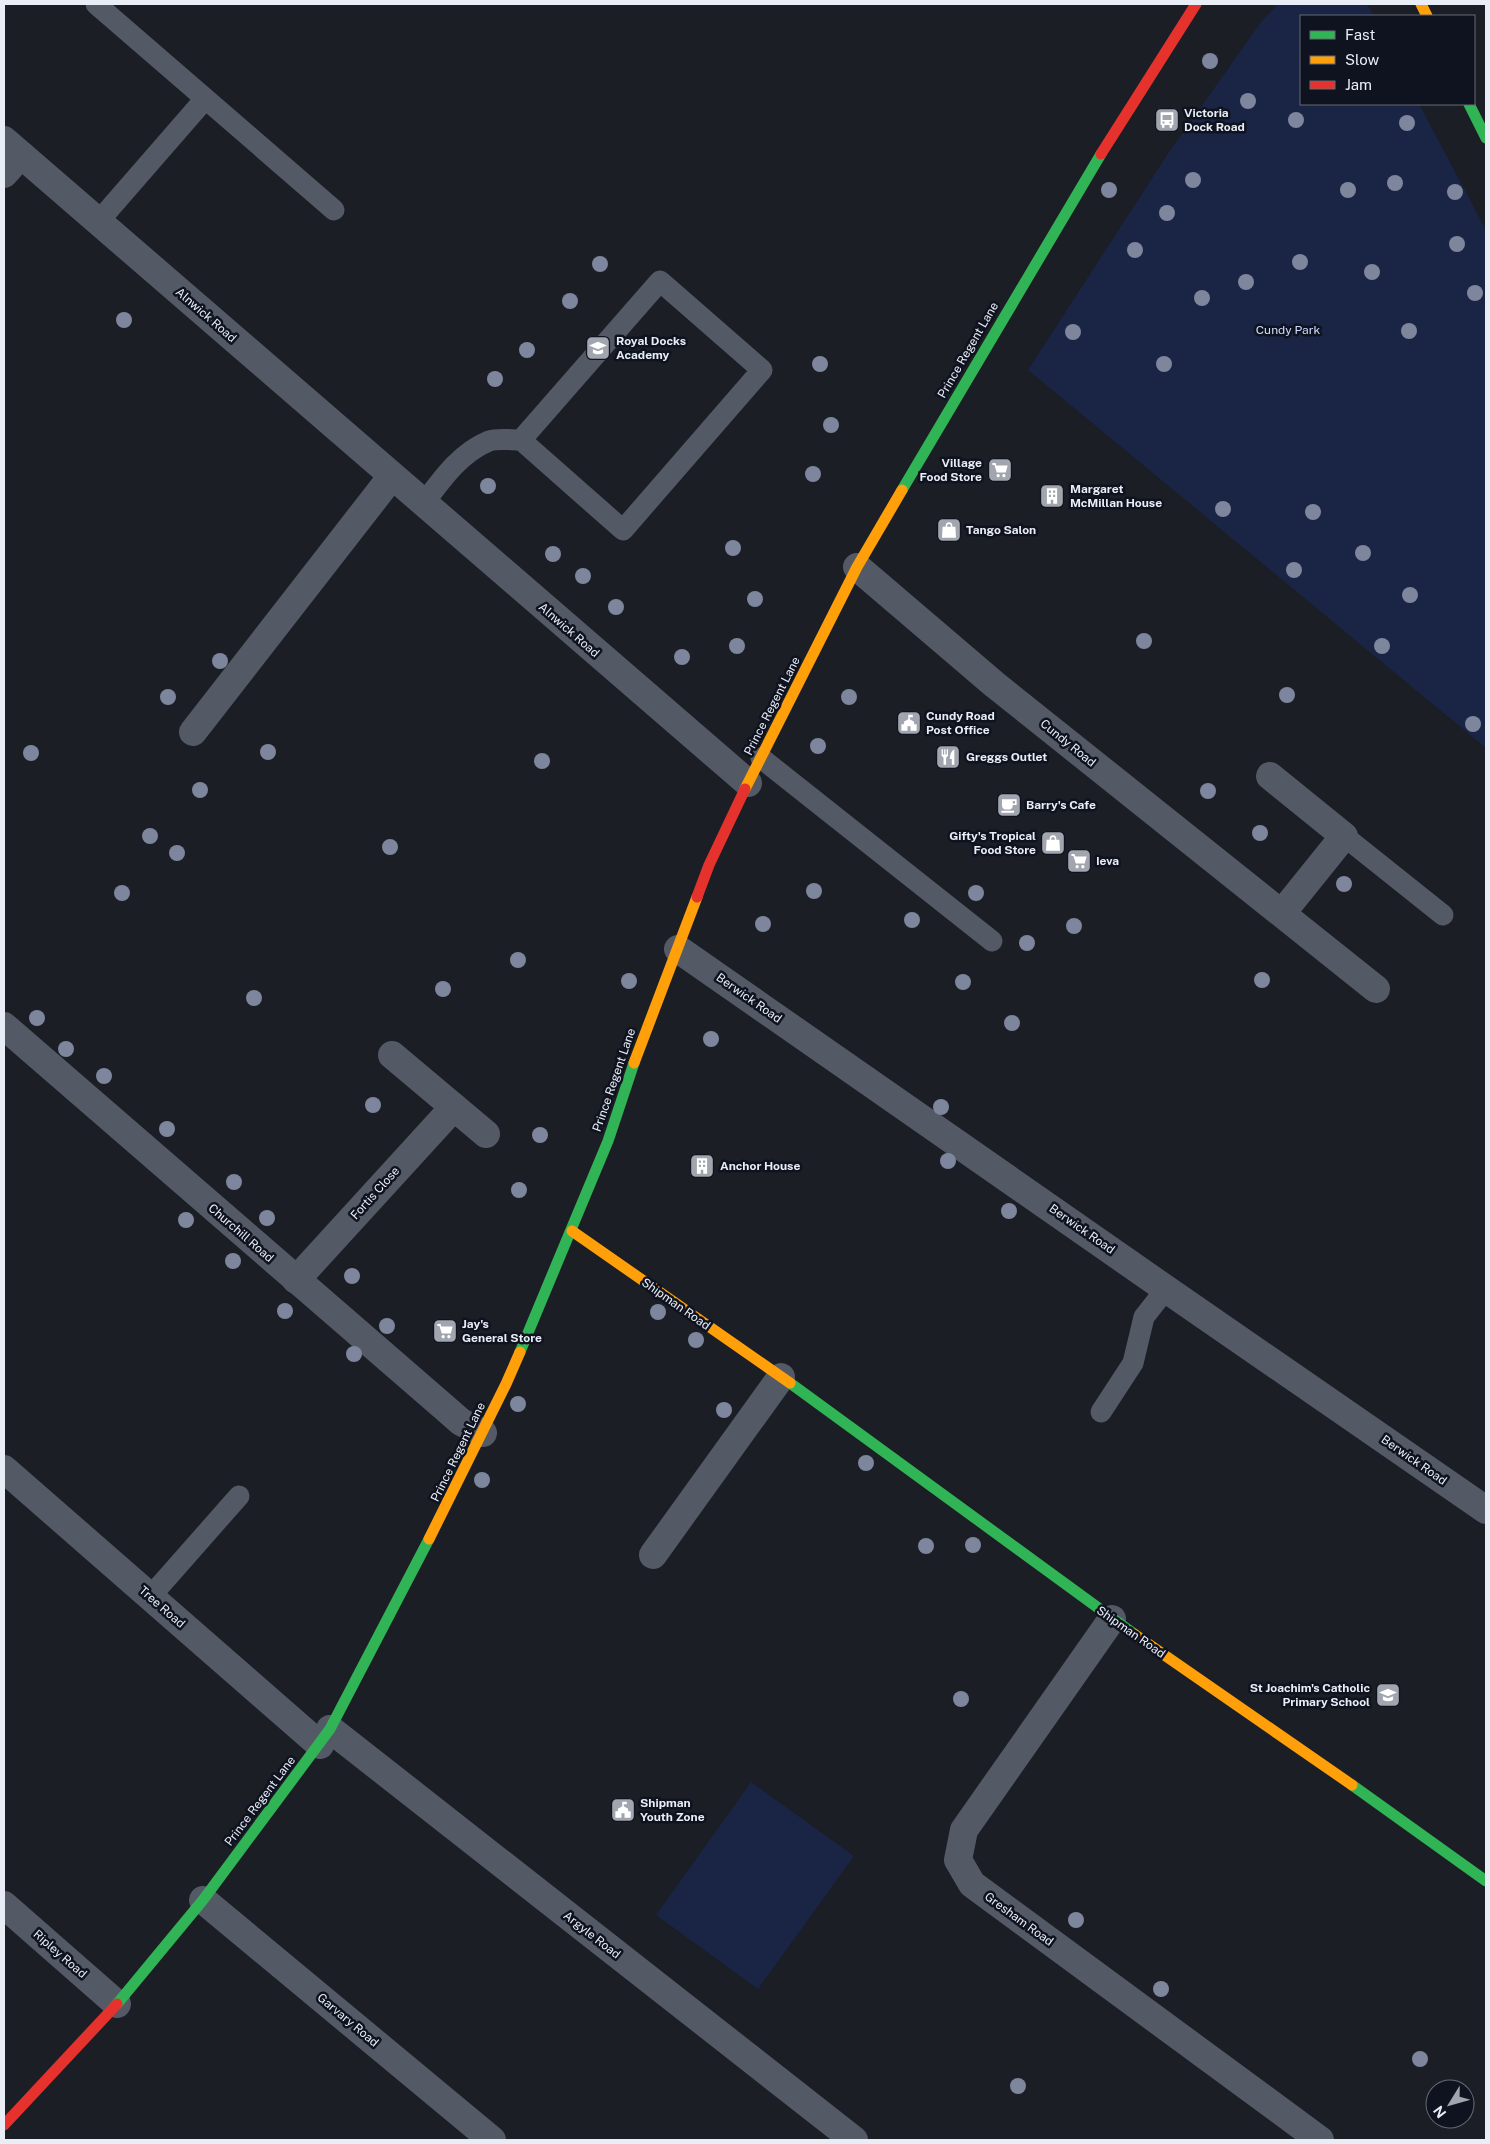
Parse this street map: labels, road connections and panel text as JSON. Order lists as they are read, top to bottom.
{
  "streets": {
    "main road": ["Prince Regent Lane", "Shipman Road"],
    "street": [
      "Alnwick Road",
      "Cundy Road",
      "Berwick Road",
      "Fortis Close",
      "Churchill Road",
      "Tree Road",
      "Gresham Road",
      "Argyle Road",
      "Ripley Road",
      "Garvary Road"
    ]
  },
  "crossings": [
    ["Alnwick Road", "Prince Regent Lane"],
    ["Prince Regent Lane", "Cundy Road"],
    ["Prince Regent Lane", "Berwick Road"],
    ["Prince Regent Lane", "Churchill Road"],
    ["Prince Regent Lane", "Shipman Road"],
    ["Prince Regent Lane", "Tree Road"],
    ["Prince Regent Lane", "Argyle Road"],
    ["Prince Regent Lane", "Ripley Road"],
    ["Prince Regent Lane", "Garvary Road"],
    ["Fortis Close", "Churchill Road"],
    ["Shipman Road", "Gresham Road"],
    ["Tree Road", "Argyle Road"]
  ],
  "parks": ["Cundy Park"],
  "places": {
    "bus stop": ["Victoria Dock Road"],
    "school or university": ["Royal Docks Academy", "St Joachim's Catholic Primary School"],
    "supermarket": ["Village Food Store", "Ieva", "Jay's General Store"],
    "building": ["Margaret McMillan House", "Anchor House"],
    "shop": ["Tango Salon", "Gifty's Tropical Food Store"],
    "public building": ["Cundy Road Post Office", "Shipman Youth Zone"],
    "restaurant": ["Greggs Outlet"],
    "cafe": ["Barry's Cafe"]
  },
  "legend": ["Fast", "Slow", "Jam"],
  "north": "bottom left"
}
